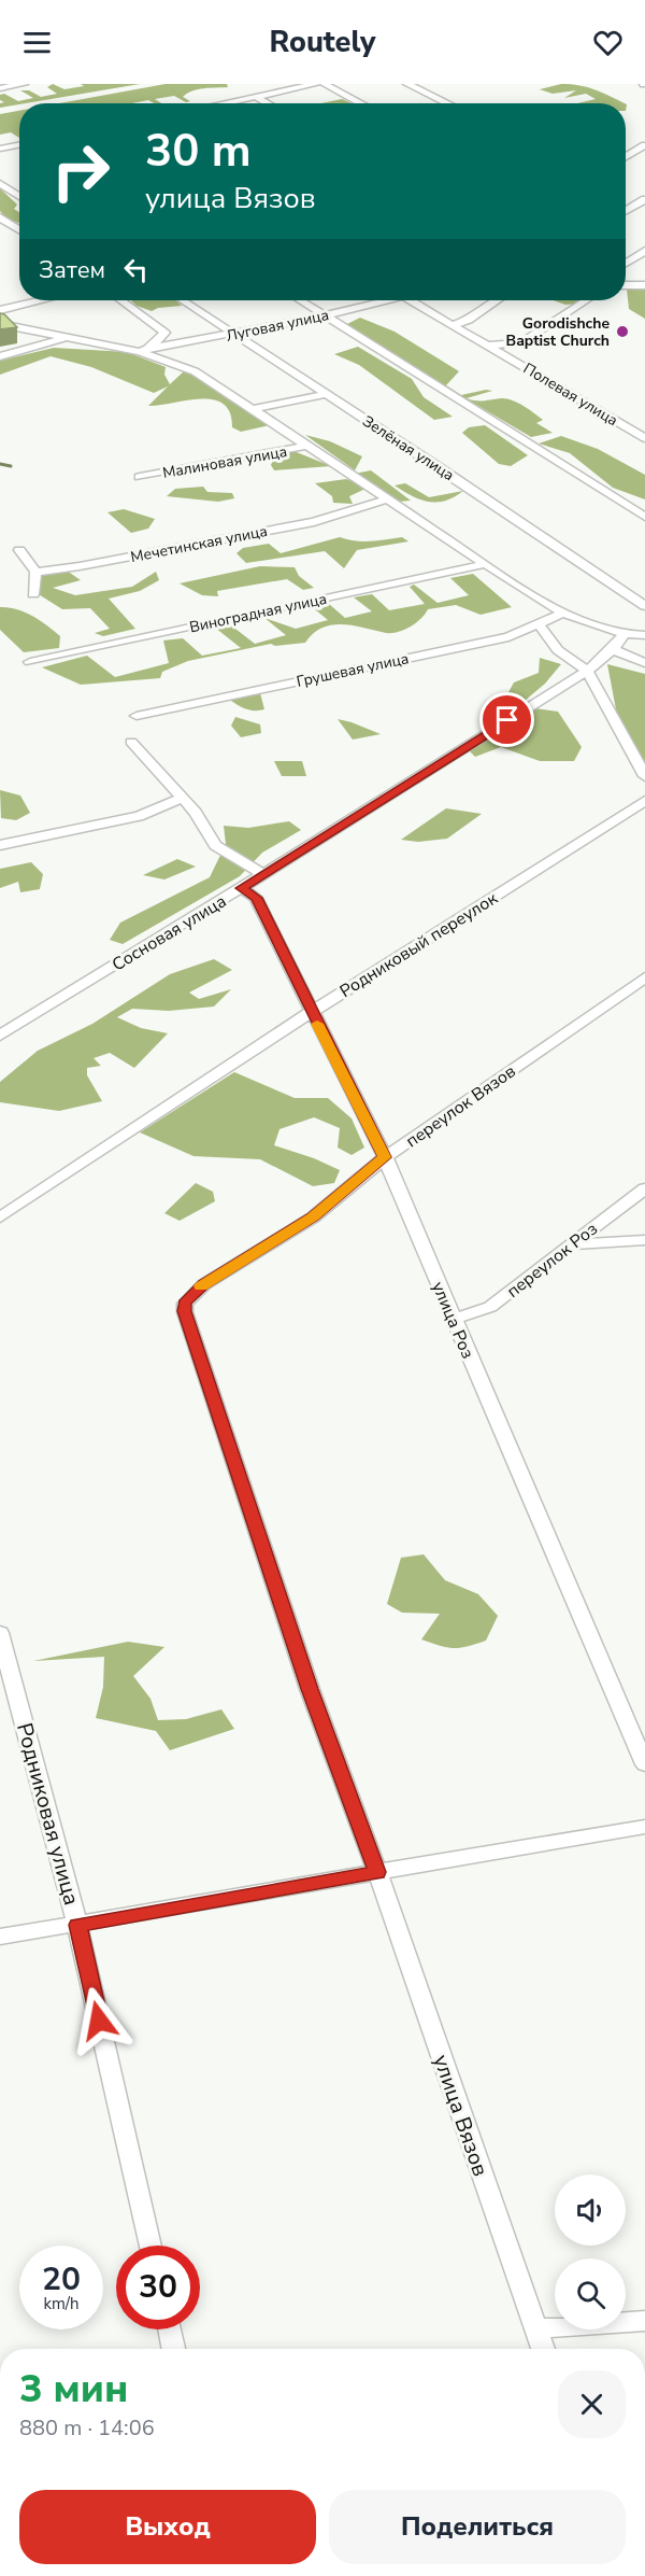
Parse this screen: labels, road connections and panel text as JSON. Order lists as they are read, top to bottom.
{
  "streets": {
    "street": [
      "Луговая улица",
      "Полевая улица",
      "Зелёная улица",
      "Малиновая улица",
      "Мечетинская улица",
      "Виноградная улица",
      "Грушевая улица",
      "Сосновая улица",
      "Родниковый переулок",
      "переулок Вязов",
      "переулок Роз",
      "улица Роз",
      "Родниковая улица",
      "улица Вязов"
    ]
  },
  "crossings": [
    ["Луговая улица", "Зелёная улица"],
    ["Сосновая улица", "улица Роз"],
    ["Родниковый переулок", "улица Роз"],
    ["переулок Вязов", "улица Роз"],
    ["переулок Вязов", "улица Вязов"],
    ["переулок Роз", "улица Роз"]
  ],
  "places": ["Gorodishche Baptist Church"],
  "page": {
    "header": "Routely",
    "turn": ["30 m", "улица Вязов"],
    "then": "Затем",
    "speed": "20 km/h",
    "limit": "30",
    "heading": ["3 мин", "880 m · 14:06"],
    "buttons": ["Выход", "Поделиться"]
  }
}
